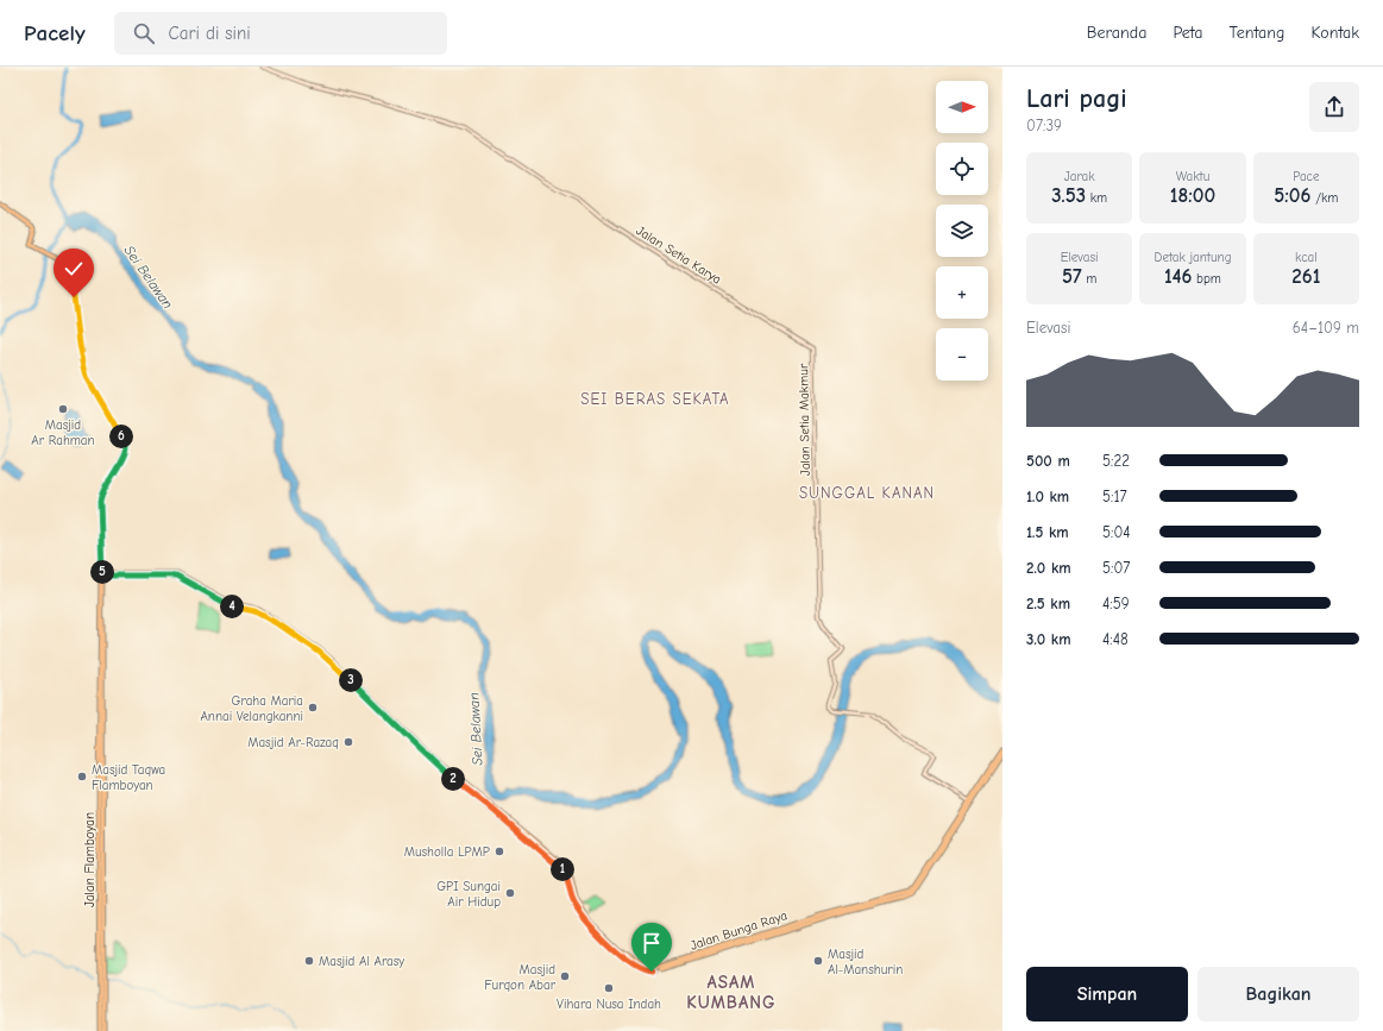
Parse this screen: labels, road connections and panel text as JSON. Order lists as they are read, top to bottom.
{
  "streets": {
    "main road": [
      "Jalan Setia Karya",
      "Jalan Setia Makmur",
      "Jalan Flamboyan",
      "Jalan Bunga Raya"
    ]
  },
  "crossings": [
    ["Jalan Setia Karya", "Jalan Setia Makmur"],
    ["Jalan Setia Makmur", "Jalan Bunga Raya"],
    ["Jalan Flamboyan", "Jalan Bunga Raya"]
  ],
  "districts": ["SEI BERAS SEKATA", "SUNGGAL KANAN", "ASAM KUMBANG"],
  "water": ["Sei Belawan"],
  "places": [
    "Masjid Ar Rahman",
    "Graha Maria Annai Velangkanni",
    "Masjid Ar-Razaq",
    "Masjid Taqwa Flamboyan",
    "Musholla LPMP",
    "GPI Sungai Air Hidup",
    "Masjid Al Arasy",
    "Masjid Al-Manshurin",
    "Masjid Furqon Abar",
    "Vihara Nusa Indah"
  ],
  "north": "right",
  "page": {
    "header": "Pacely",
    "search": "Cari di sini",
    "nav": [
      "Beranda",
      "Peta",
      "Tentang",
      "Kontak"
    ],
    "heading": ["Lari pagi", "07:39"],
    "map_buttons": ["+", "−"],
    "stats": [
      ["Jarak", "3.53 km"],
      ["Waktu", "18:00"],
      ["Pace", "5:06 /km"],
      ["Elevasi", "57 m"],
      ["Detak jantung", "146 bpm"],
      ["kcal", "261"]
    ],
    "chart": ["Elevasi", "64–109 m"],
    "pins": [
      "6",
      "5",
      "4",
      "3",
      "2",
      "1"
    ],
    "list": [
      {
        "name": "500 m",
        "note": "5:22"
      },
      {
        "name": "1.0 km",
        "note": "5:17"
      },
      {
        "name": "1.5 km",
        "note": "5:04"
      },
      {
        "name": "2.0 km",
        "note": "5:07"
      },
      {
        "name": "2.5 km",
        "note": "4:59"
      },
      {
        "name": "3.0 km",
        "note": "4:48"
      }
    ],
    "buttons": ["Simpan", "Bagikan"]
  }
}
